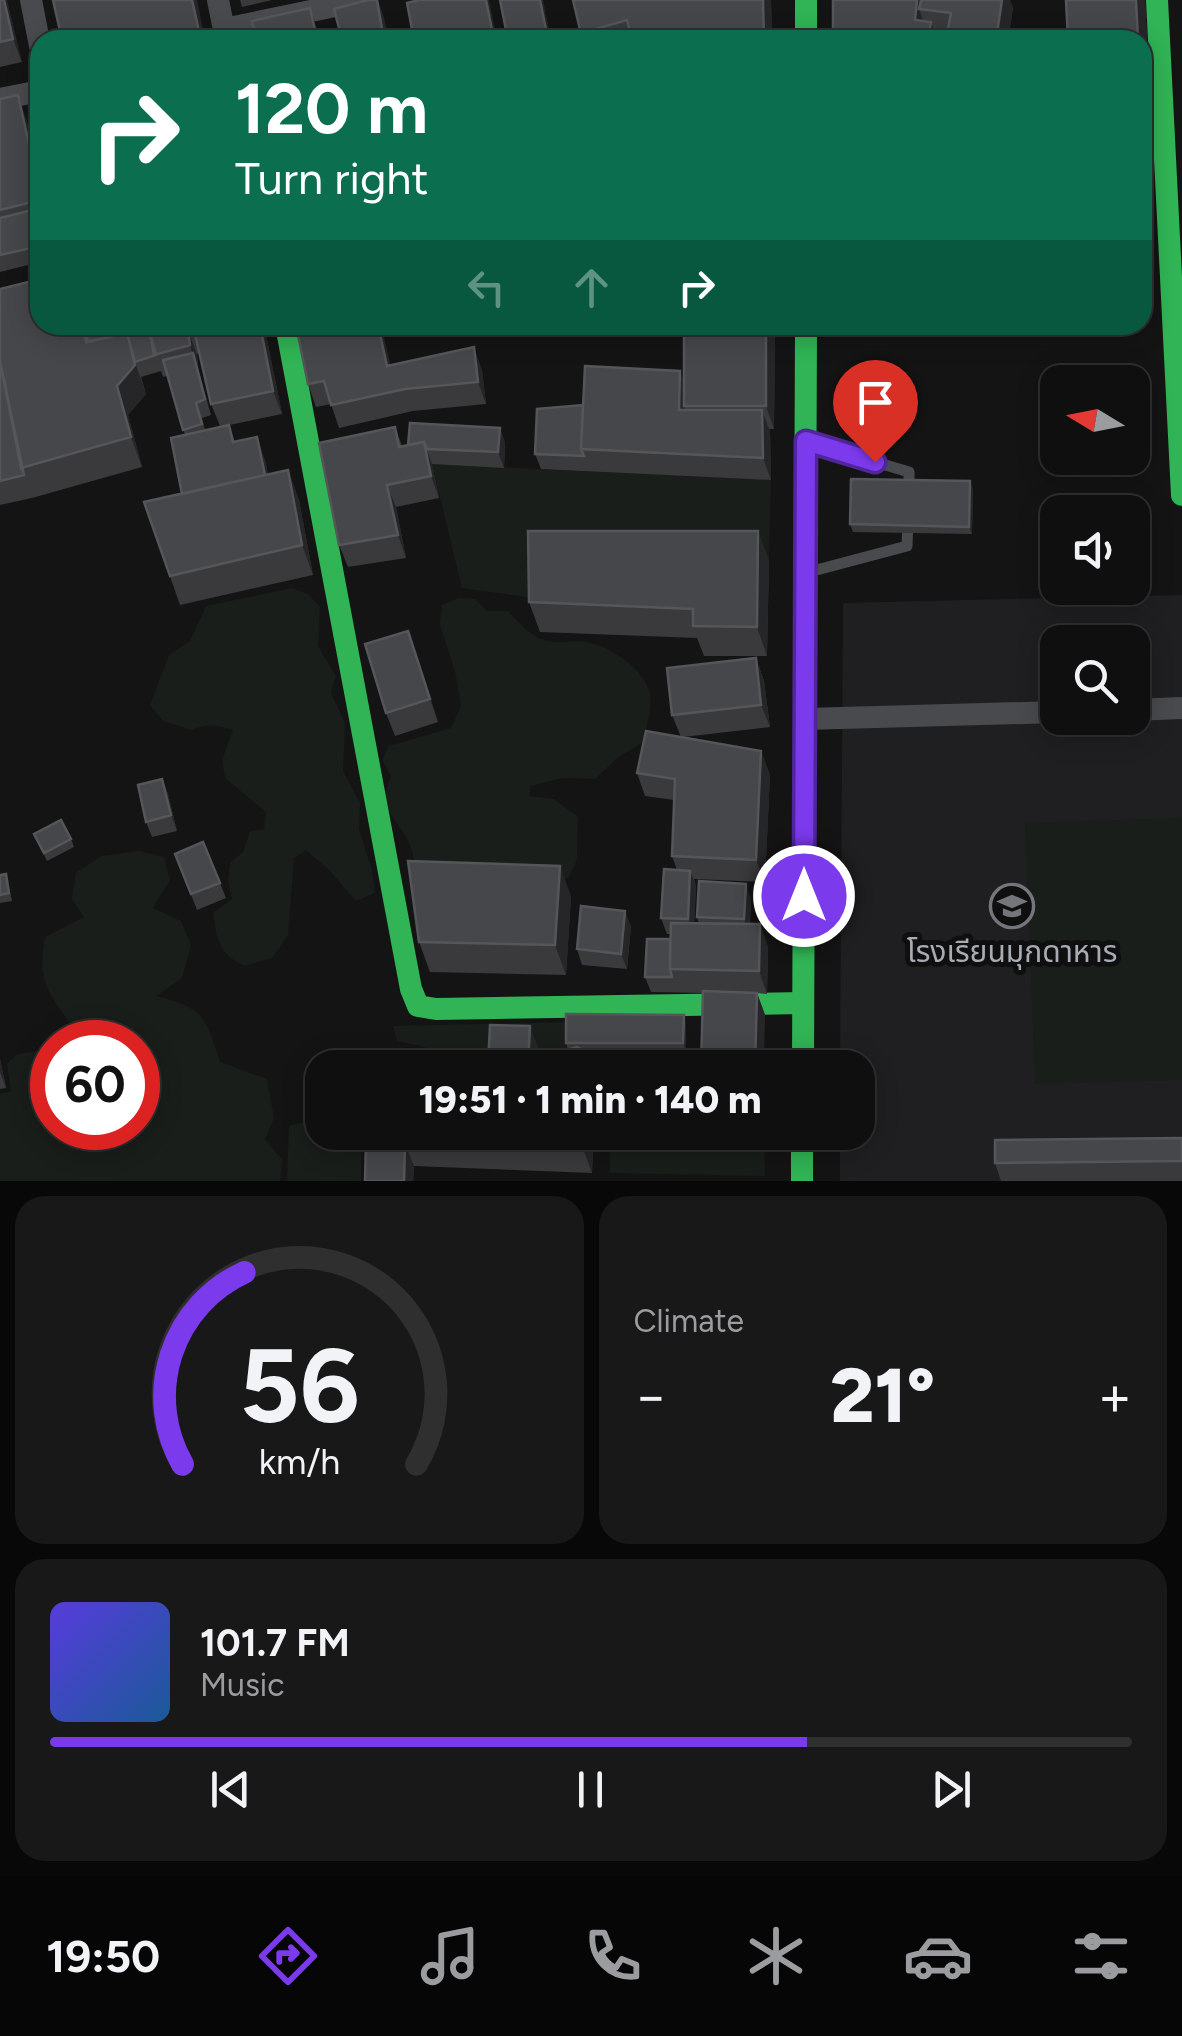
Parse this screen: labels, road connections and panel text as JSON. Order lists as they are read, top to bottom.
{
  "places": {
    "school or university": ["โรงเรียนมุกดาหาร"]
  },
  "north": "left",
  "page": {
    "turn": ["120 m", "Turn right"],
    "limit": "60",
    "trip": "19:51 · 1 min · 140 m",
    "tile": "Climate",
    "heat": ["−", "21°", "+"],
    "song": ["101.7 FM", "Music"],
    "tabs": "19:50",
    "gauge": ["56", "km/h"]
  }
}
